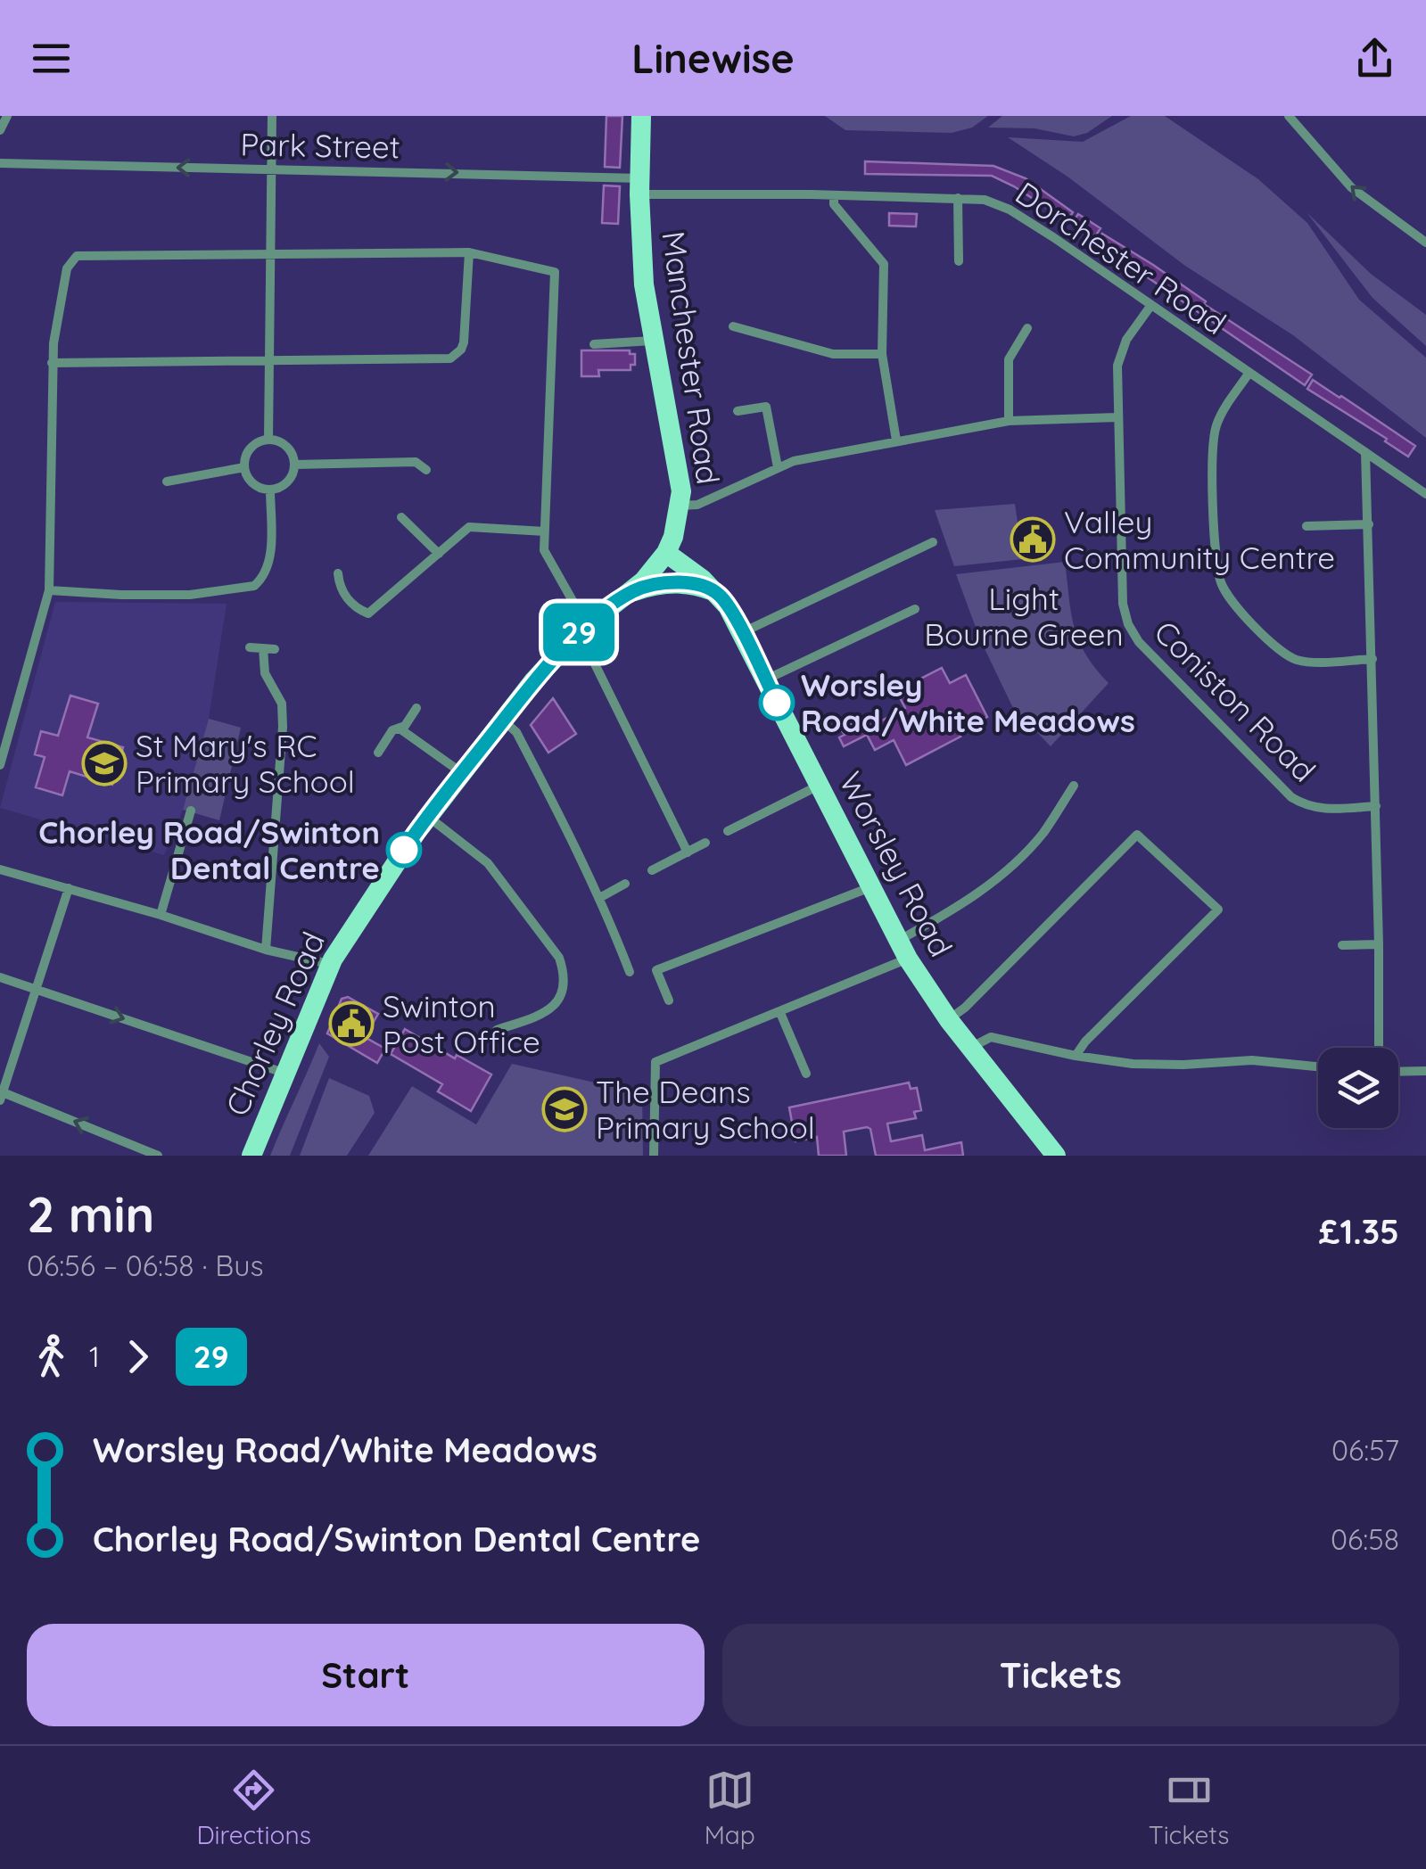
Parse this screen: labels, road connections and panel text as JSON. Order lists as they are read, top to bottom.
{
  "streets": {
    "main road": ["Manchester Road", "Worsley Road", "Chorley Road"],
    "street": ["Park Street", "Dorchester Road", "Coniston Road"]
  },
  "crossings": [
    ["Park Street", "Dorchester Road"],
    ["Park Street", "Manchester Road"],
    ["Dorchester Road", "Manchester Road"],
    ["Dorchester Road", "Coniston Road"],
    ["Manchester Road", "Worsley Road"],
    ["Manchester Road", "Chorley Road"],
    ["Worsley Road", "Chorley Road"]
  ],
  "parks": ["Light Bourne Green"],
  "places": {
    "public building": ["Valley Community Centre", "Swinton Post Office"],
    "other": ["Worsley Road/White Meadows", "Chorley Road/Swinton Dental Centre"],
    "school or university": ["St Mary's RC Primary School", "The Deans Primary School"]
  },
  "lines": ["bus line 29"],
  "page": {
    "header": "Linewise",
    "on_map": "29",
    "heading": ["2 min", "06:56 – 06:58 · Bus", "£1.35"],
    "legs": ["1", "29"],
    "list": [
      {
        "name": "Worsley Road/White Meadows",
        "value": "06:57"
      },
      {
        "name": "Chorley Road/Swinton Dental Centre",
        "value": "06:58"
      }
    ],
    "buttons": ["Start", "Tickets"],
    "tabs": ["Directions", "Map", "Tickets"]
  }
}
